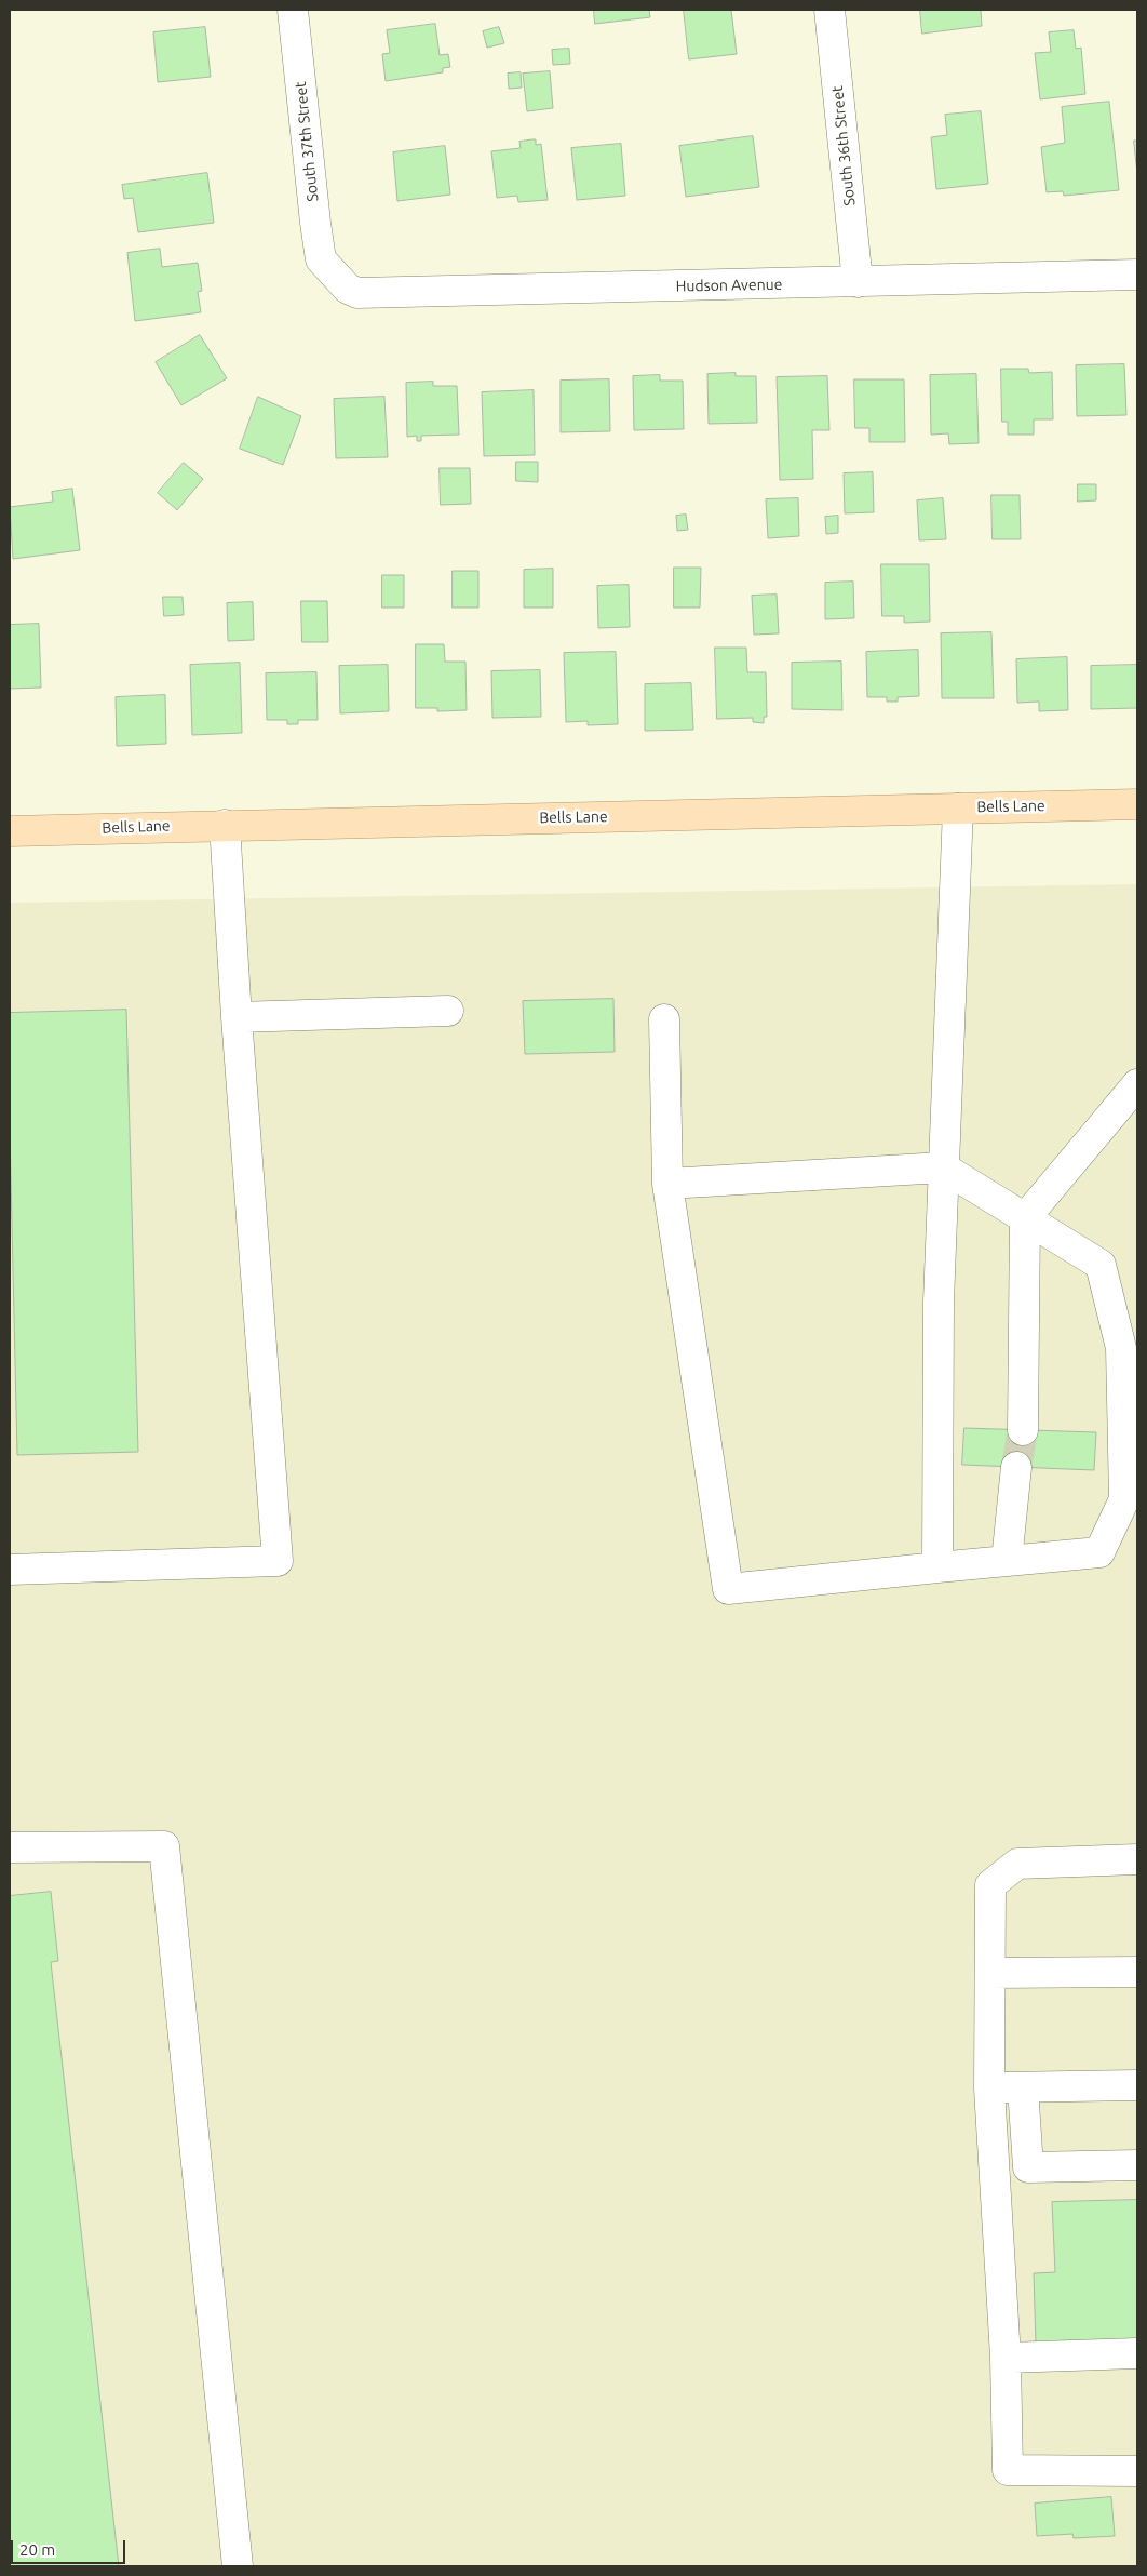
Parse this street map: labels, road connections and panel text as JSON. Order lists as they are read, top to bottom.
{
  "streets": {
    "main road": ["Bells Lane"],
    "street": ["South 37th Street", "South 36th Street", "Hudson Avenue"]
  },
  "crossings": [
    ["South 37th Street", "Hudson Avenue"],
    ["South 36th Street", "Hudson Avenue"]
  ],
  "scale_bar": "20 m"
}
